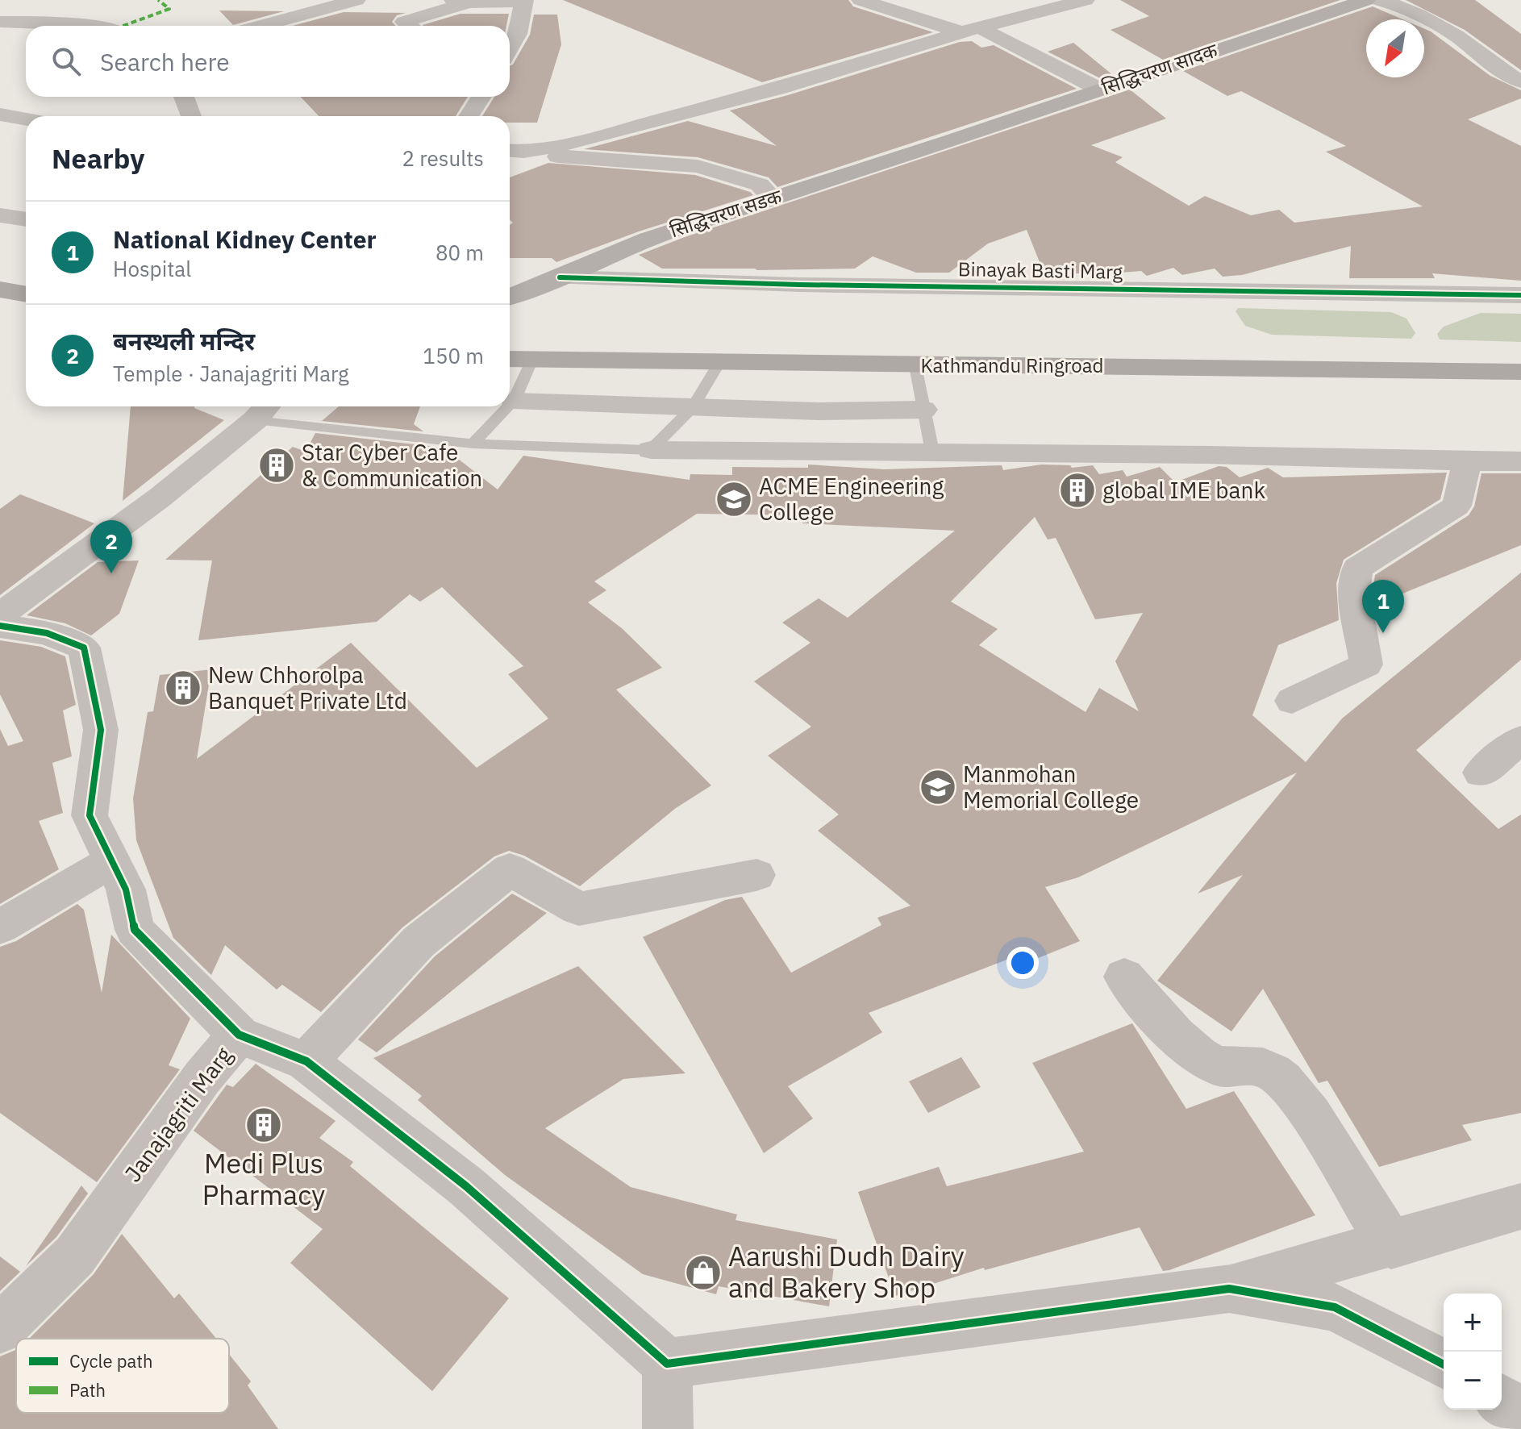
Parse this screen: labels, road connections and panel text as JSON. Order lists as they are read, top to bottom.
{
  "streets": {
    "highway": ["Kathmandu Ringroad"],
    "main road": ["सिद्धिचरण सादक", "सिद्धिचरण सडक"],
    "street": ["Binayak Basti Marg", "Janajagriti Marg"]
  },
  "crossings": [
    ["सिद्धिचरण सादक", "सिद्धिचरण सडक"],
    ["सिद्धिचरण सडक", "Binayak Basti Marg"]
  ],
  "places": {
    "building": [
      "Star Cyber Cafe & Communication",
      "global IME bank",
      "New Chhorolpa Banquet Private Ltd",
      "Medi Plus Pharmacy"
    ],
    "school or university": ["ACME Engineering College", "Manmohan Memorial College"],
    "shop": ["Aarushi Dudh Dairy and Bakery Shop"]
  },
  "legend": ["Cycle path", "Path"],
  "north": "bottom left",
  "page": {
    "search": "Search here",
    "heading": ["Nearby", "2 results"],
    "list": [
      {
        "mark": "1",
        "name": "National Kidney Center",
        "note": "Hospital",
        "value": "80 m"
      },
      {
        "mark": "2",
        "name": "बनस्थली मन्दिर",
        "note": "Temple · Janajagriti Marg",
        "value": "150 m"
      }
    ],
    "pins": ["2", "1"],
    "map_buttons": ["+", "−"]
  }
}
